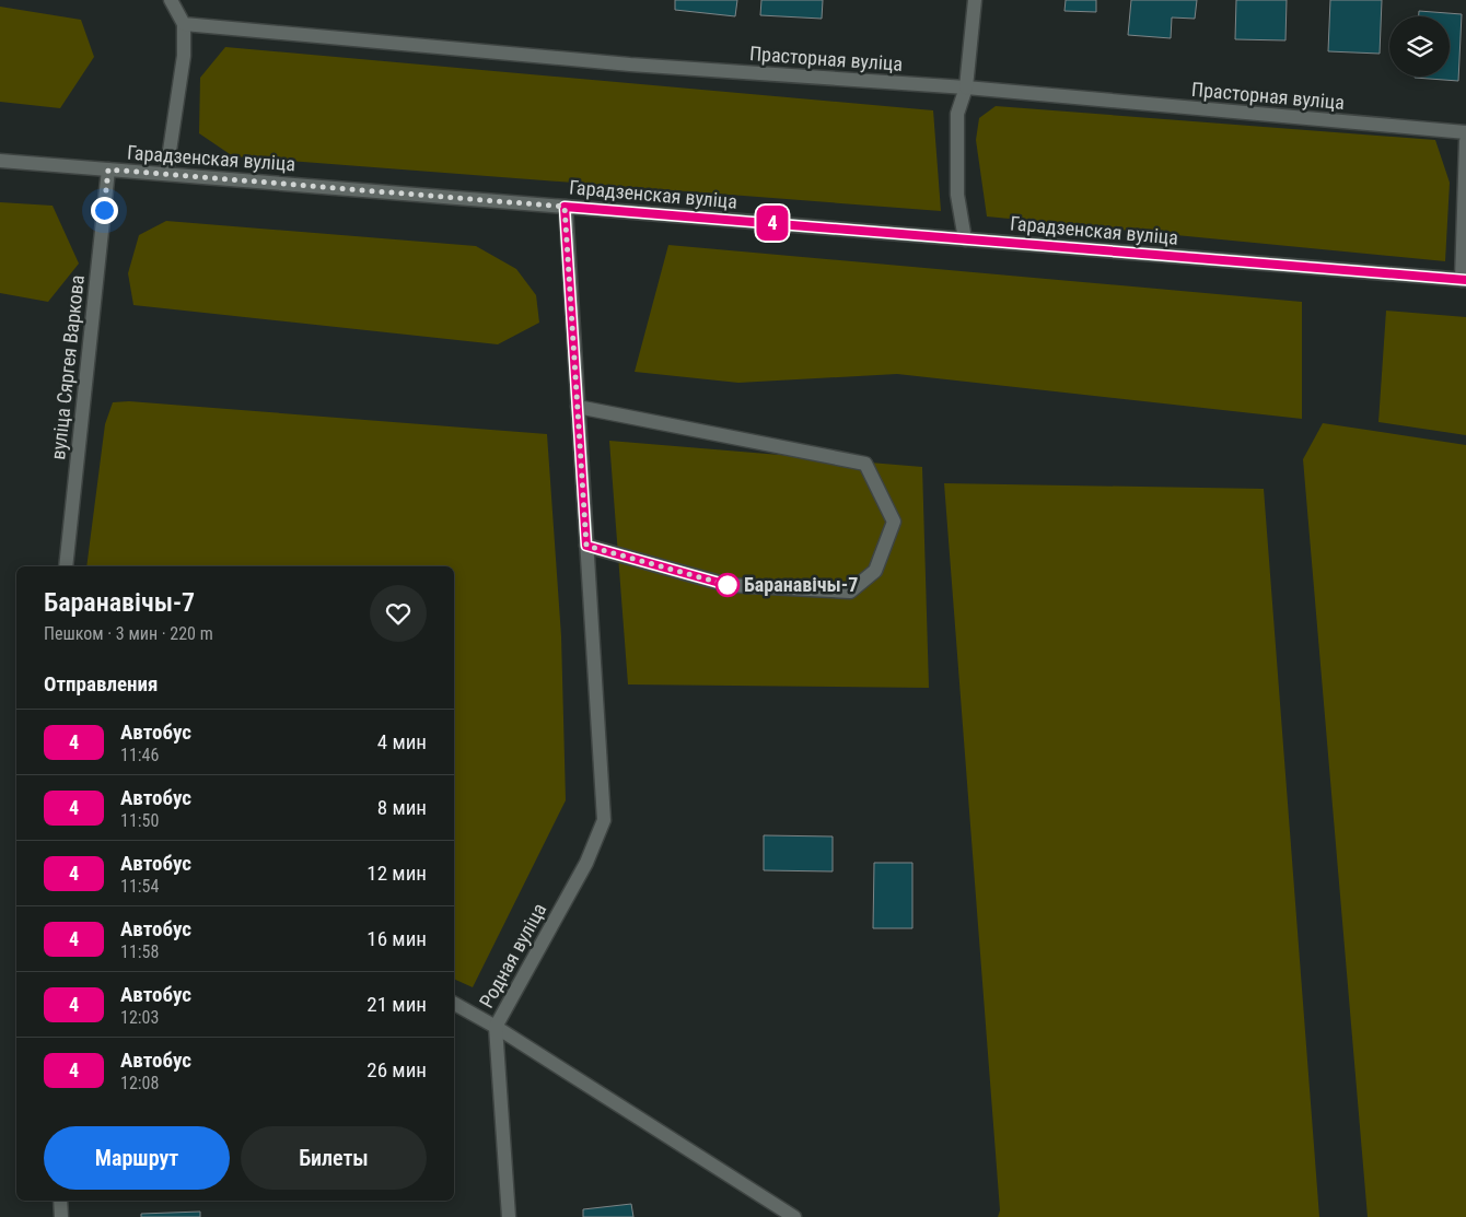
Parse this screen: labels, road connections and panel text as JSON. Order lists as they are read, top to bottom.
{
  "streets": {
    "street": [
      "Прасторная вуліца",
      "Гарадзенская вуліца",
      "вуліца Сяргея Варкова",
      "Родная вуліца"
    ]
  },
  "crossings": [
    ["Гарадзенская вуліца", "вуліца Сяргея Варкова"]
  ],
  "places": ["Баранавічы-7"],
  "lines": ["bus line 4"],
  "page": {
    "on_map": "4",
    "heading": [
      ["Баранавічы-7", "Пешком · 3 мин · 220 m"],
      "Отправления"
    ],
    "list": [
      {
        "mark": "4",
        "name": "Автобус",
        "note": "11:46",
        "value": "4 мин"
      },
      {
        "mark": "4",
        "name": "Автобус",
        "note": "11:50",
        "value": "8 мин"
      },
      {
        "mark": "4",
        "name": "Автобус",
        "note": "11:54",
        "value": "12 мин"
      },
      {
        "mark": "4",
        "name": "Автобус",
        "note": "11:58",
        "value": "16 мин"
      },
      {
        "mark": "4",
        "name": "Автобус",
        "note": "12:03",
        "value": "21 мин"
      },
      {
        "mark": "4",
        "name": "Автобус",
        "note": "12:08",
        "value": "26 мин"
      }
    ],
    "buttons": ["Маршрут", "Билеты"]
  }
}
